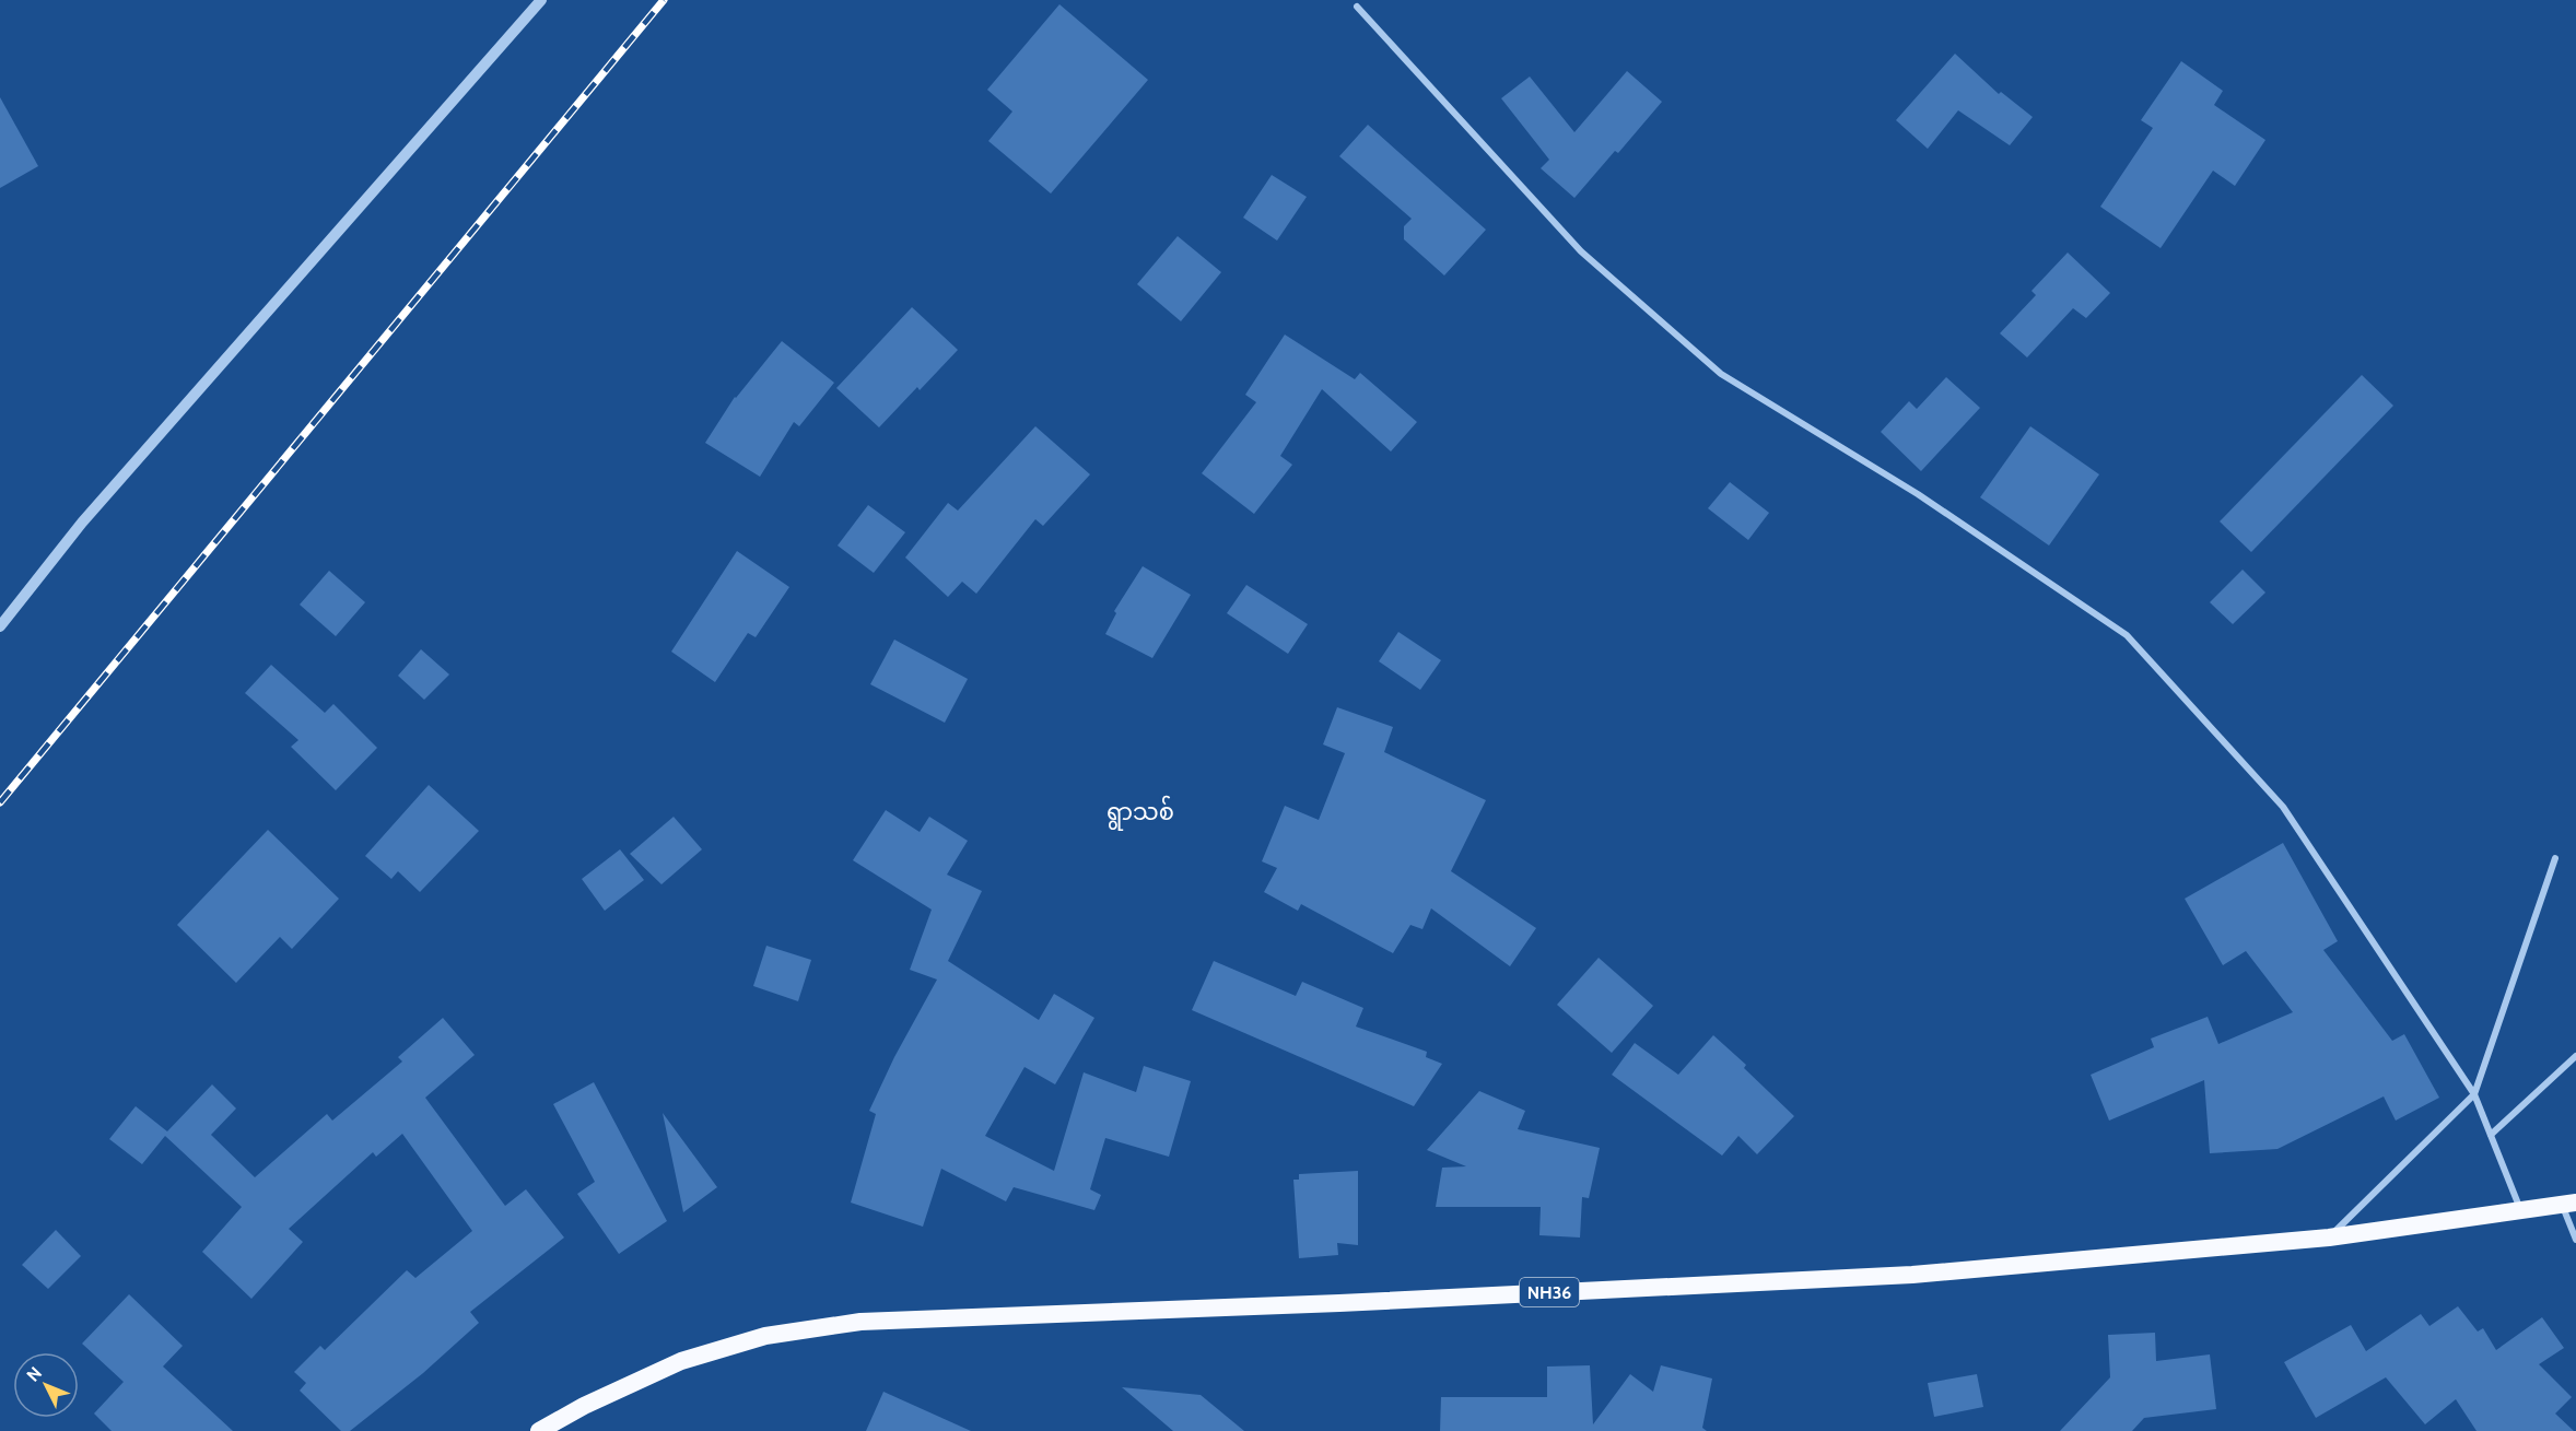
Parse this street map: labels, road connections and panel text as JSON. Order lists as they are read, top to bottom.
{
  "streets": {
    "highway": ["NH36"]
  },
  "districts": ["ရွာသစ်"],
  "north": "top left"
}
